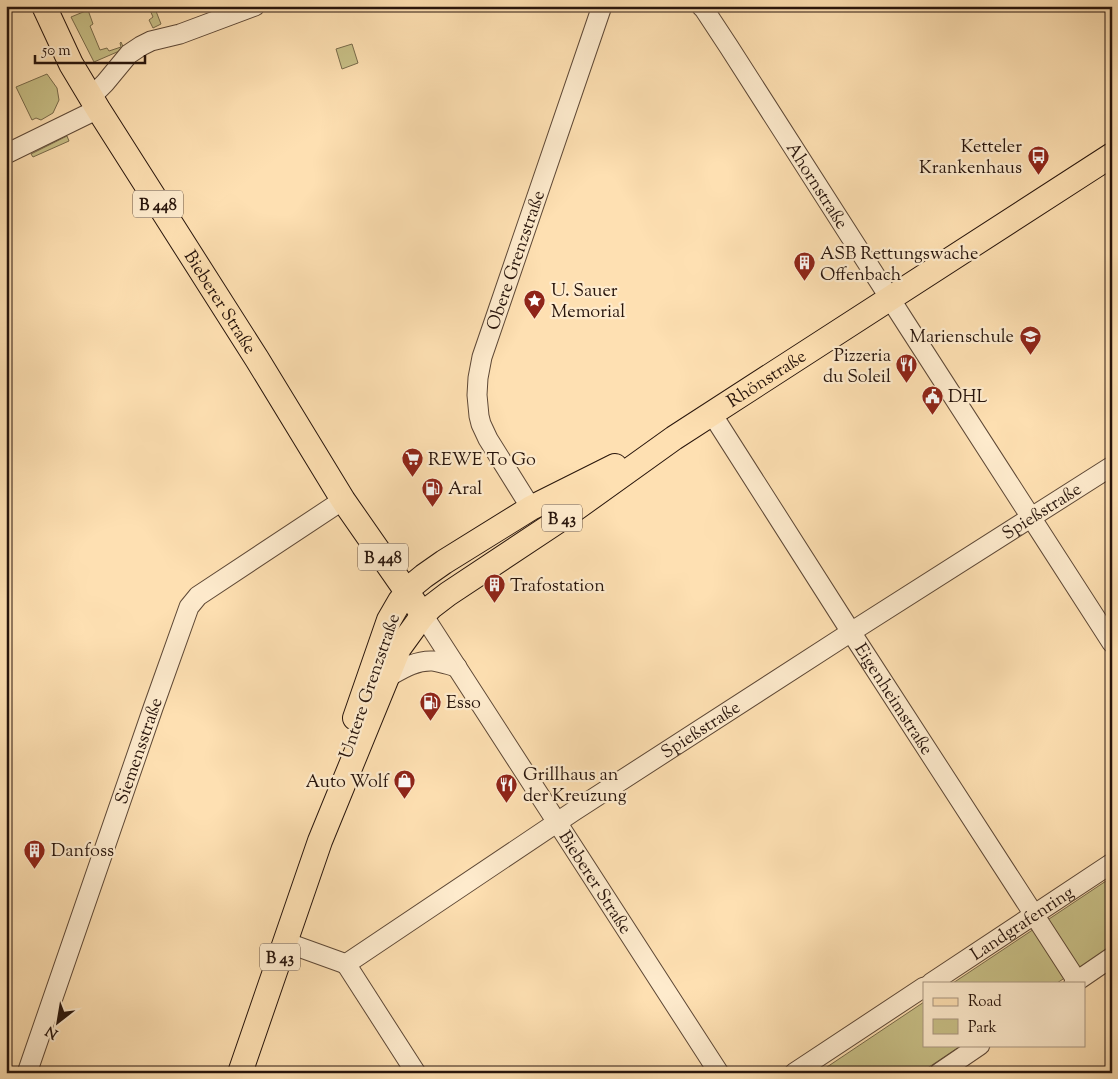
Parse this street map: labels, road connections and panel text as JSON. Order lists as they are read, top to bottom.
{
  "streets": {
    "main road": [
      "B 448",
      "Bieberer Straße",
      "Rhönstraße",
      "B 43",
      "Untere Grenzstraße"
    ],
    "street": [
      "Ahornstraße",
      "Obere Grenzstraße",
      "Spießstraße",
      "Eigenheimstraße",
      "Siemensstraße",
      "Landgrafenring"
    ]
  },
  "crossings": [
    ["Ahornstraße", "Rhönstraße"],
    ["Ahornstraße", "Spießstraße"],
    ["B 448", "Bieberer Straße"],
    ["B 448", "Rhönstraße"],
    ["B 448", "Untere Grenzstraße"],
    ["Obere Grenzstraße", "Rhönstraße"],
    ["Bieberer Straße", "Rhönstraße"],
    ["Bieberer Straße", "Spießstraße"],
    ["Bieberer Straße", "Untere Grenzstraße"],
    ["Bieberer Straße", "Siemensstraße"],
    ["Rhönstraße", "Untere Grenzstraße"],
    ["Rhönstraße", "Eigenheimstraße"],
    ["Spießstraße", "Eigenheimstraße"],
    ["Eigenheimstraße", "Landgrafenring"]
  ],
  "places": {
    "bus stop": ["Ketteler Krankenhaus"],
    "building": ["ASB Rettungswache Offenbach", "Trafostation", "Danfoss"],
    "place": ["U. Sauer Memorial"],
    "school or university": ["Marienschule"],
    "restaurant": ["Pizzeria du Soleil", "Grillhaus an der Kreuzung"],
    "public building": ["DHL"],
    "supermarket": ["REWE To Go"],
    "fuel station": ["Aral", "Esso"],
    "shop": ["Auto Wolf"]
  },
  "legend": ["Road", "Park"],
  "scale_bar": "50 m",
  "north": "bottom left"
}
